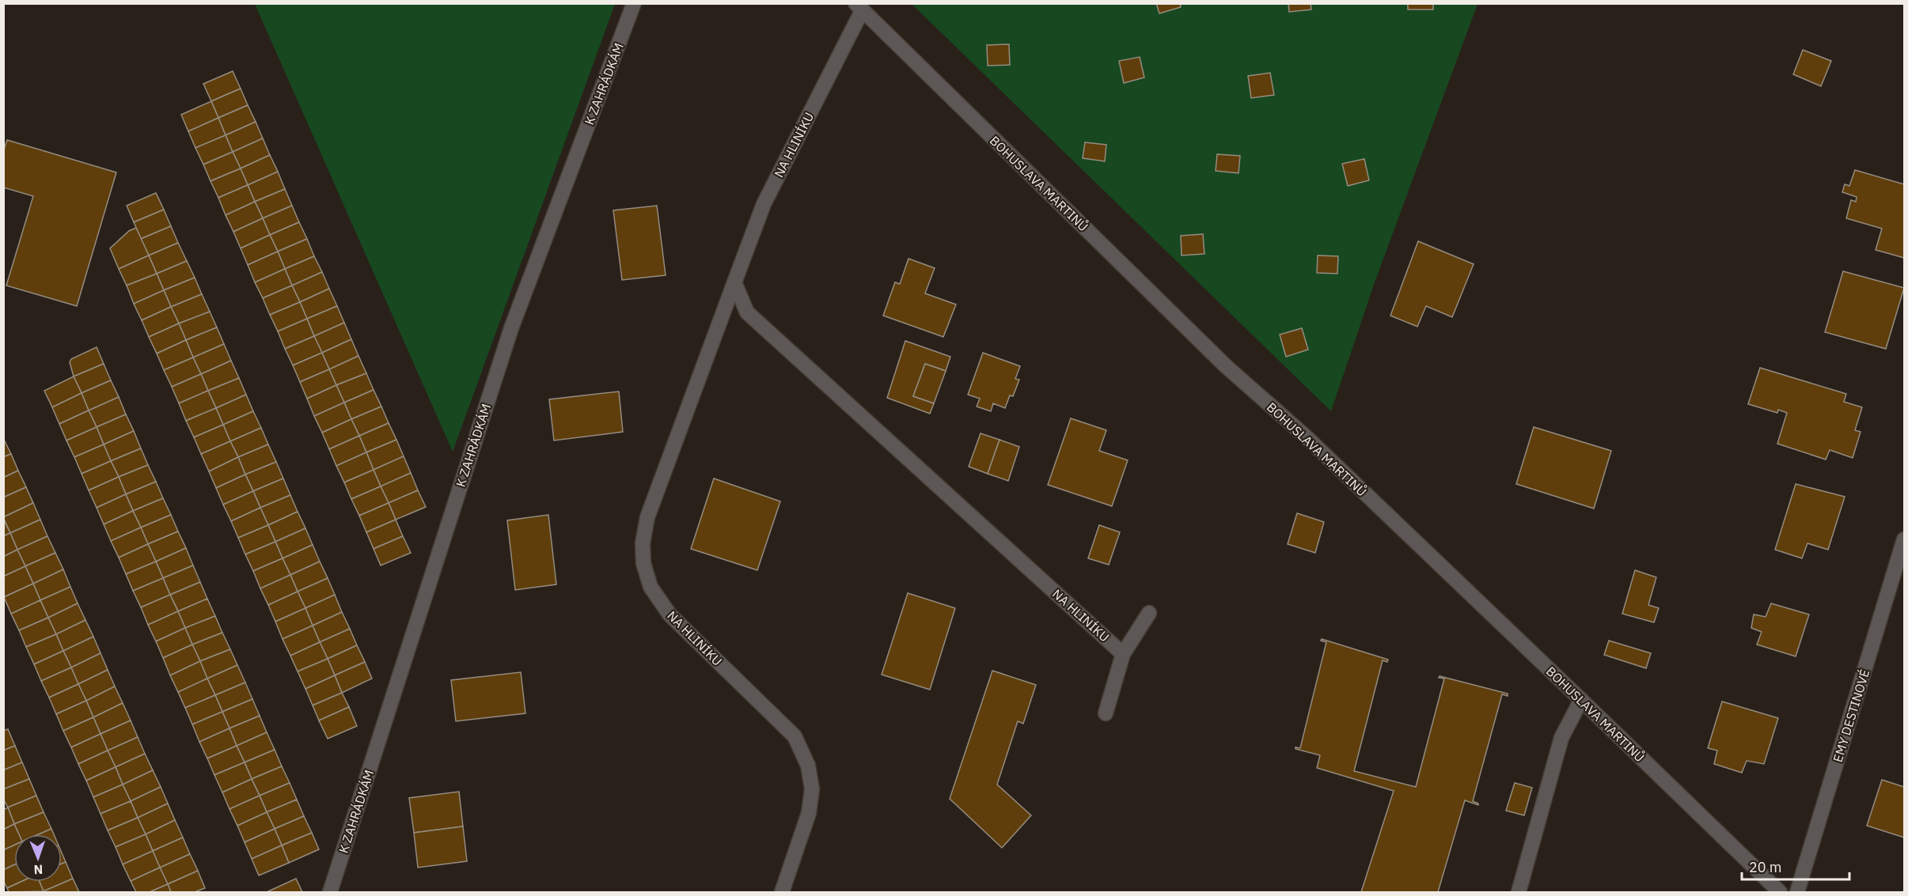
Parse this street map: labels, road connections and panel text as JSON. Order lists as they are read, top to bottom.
{
  "streets": {
    "street": [
      "K ZAHRÁDKÁM",
      "NA HLINÍKU",
      "BOHUSLAVA MARTINŮ",
      "EMY DESTINOVÉ"
    ]
  },
  "crossings": [
    ["NA HLINÍKU", "BOHUSLAVA MARTINŮ"]
  ],
  "scale_bar": "20 m",
  "north": "bottom"
}
